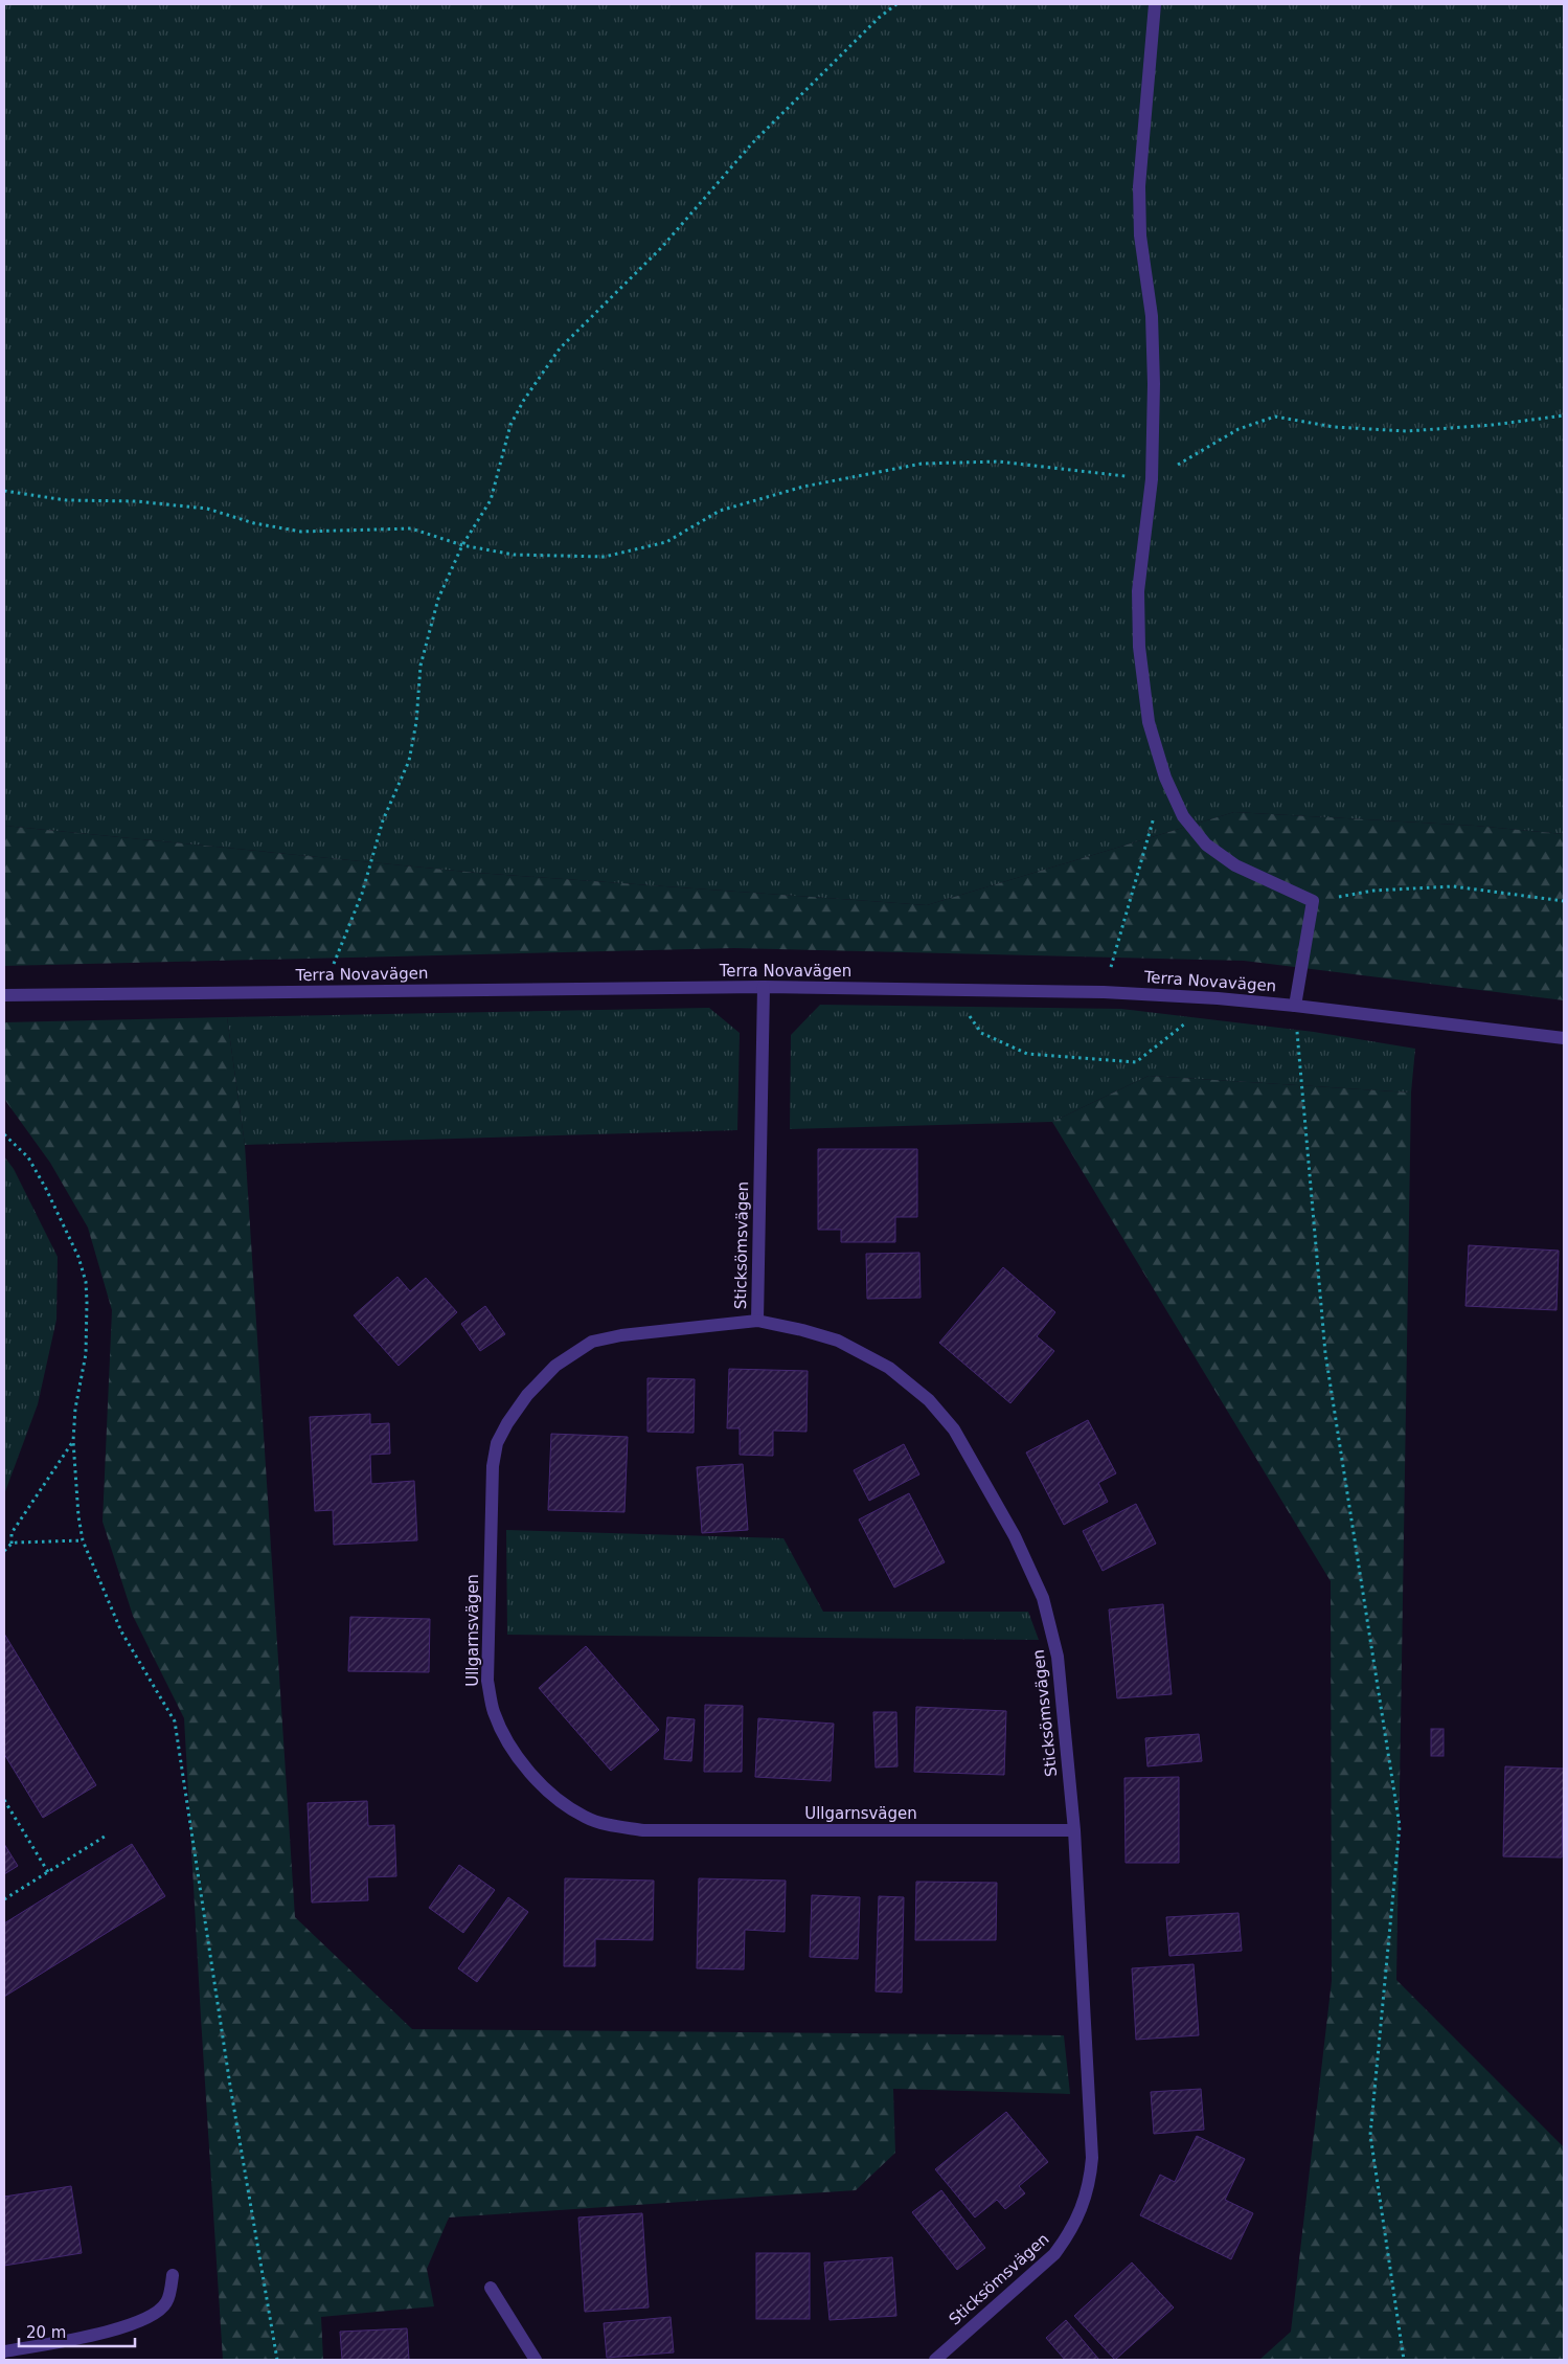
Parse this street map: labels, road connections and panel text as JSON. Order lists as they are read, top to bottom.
{
  "streets": {
    "street": ["Terra Novavägen", "Sticksömsvägen", "Ullgarnsvägen"]
  },
  "crossings": [
    ["Terra Novavägen", "Sticksömsvägen"],
    ["Sticksömsvägen", "Ullgarnsvägen"]
  ],
  "scale_bar": "20 m"
}
